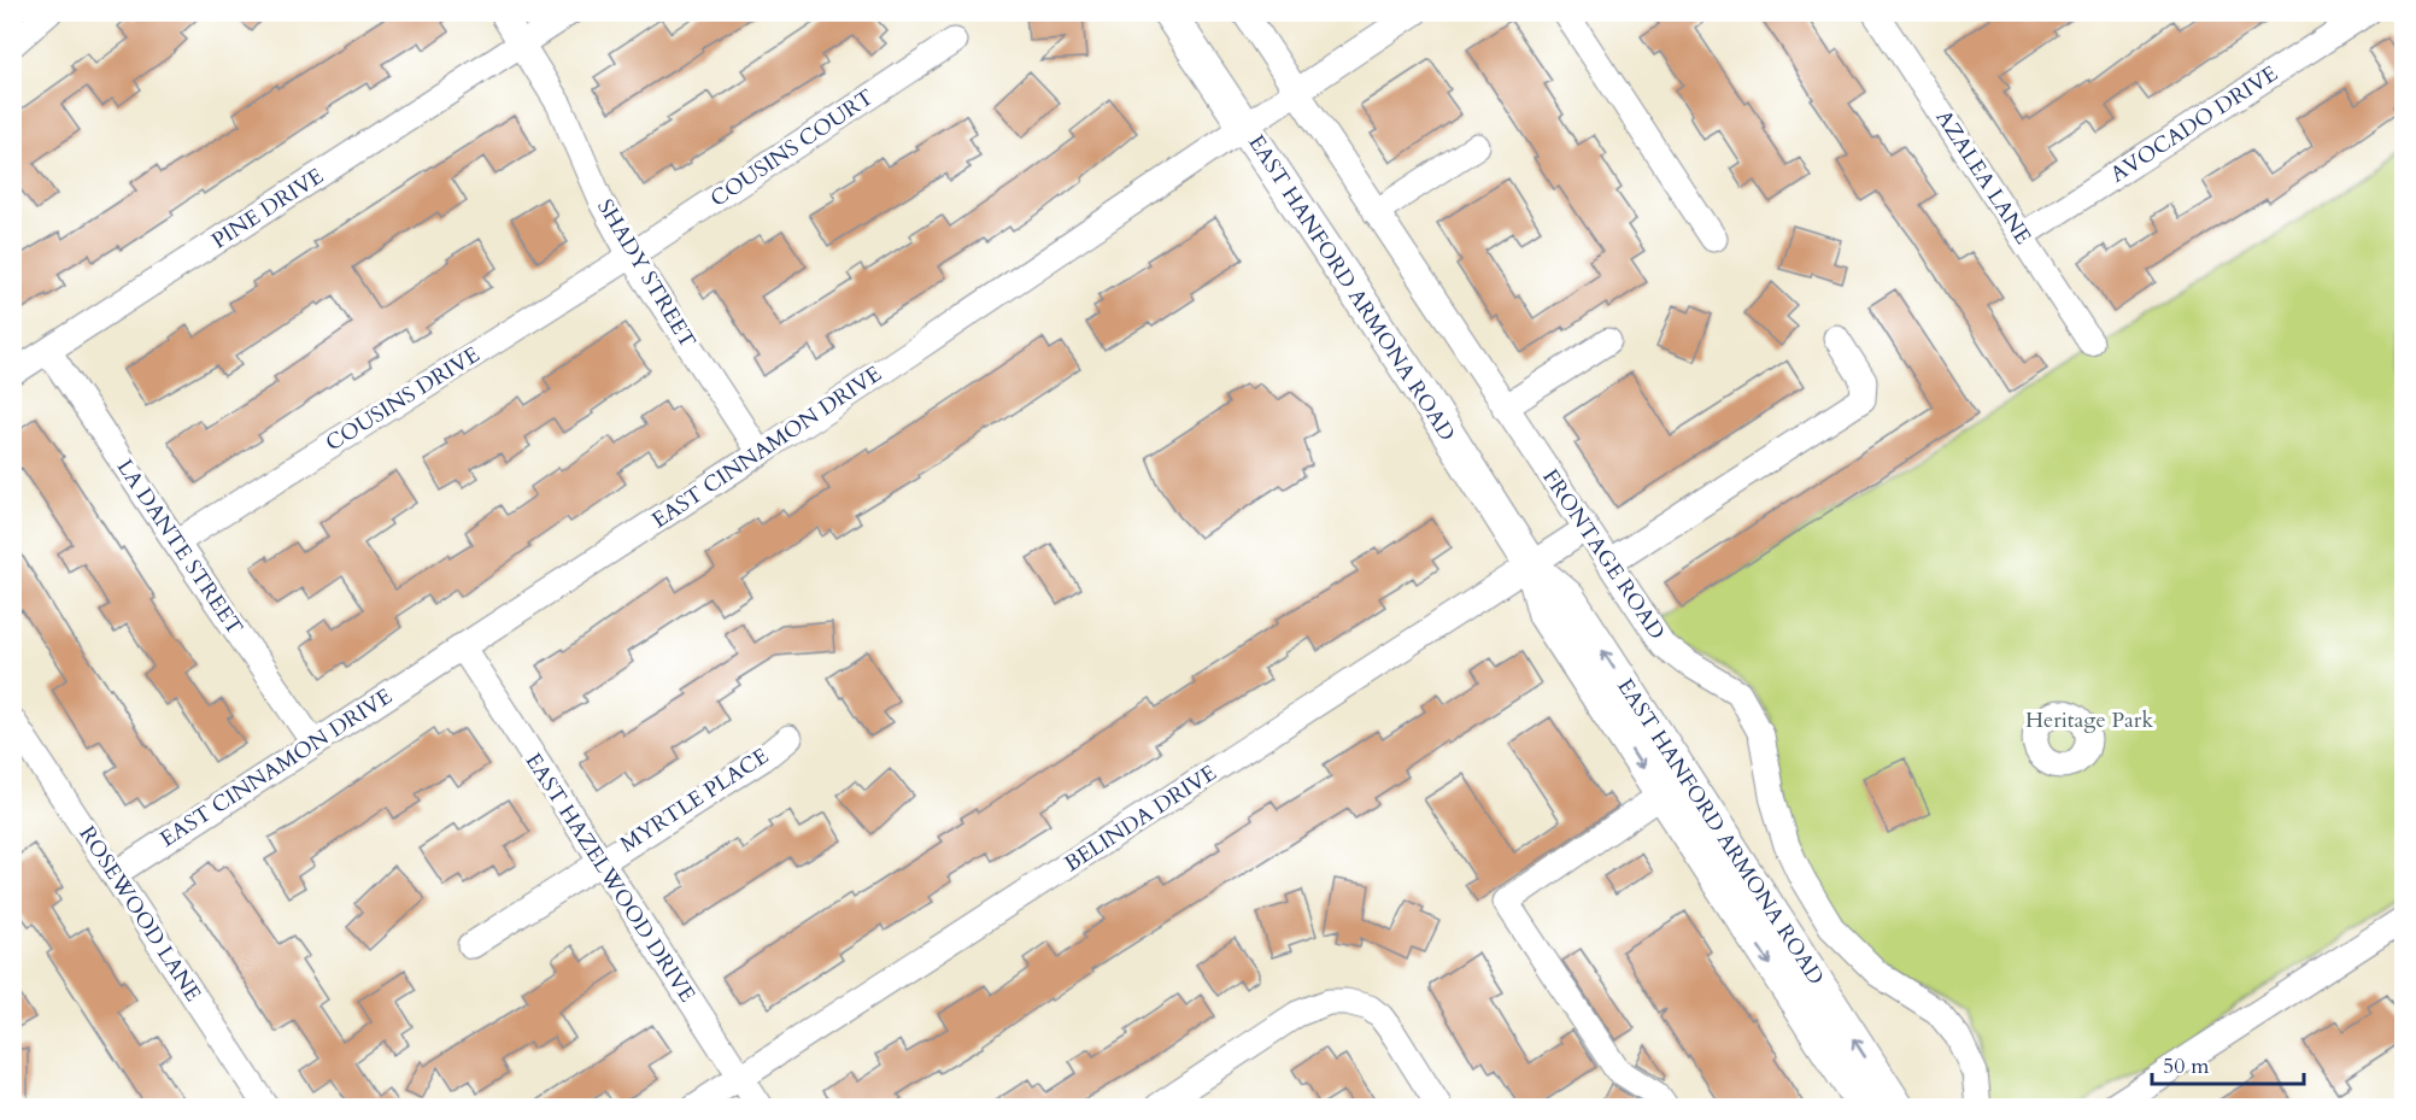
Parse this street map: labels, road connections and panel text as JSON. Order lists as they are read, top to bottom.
{
  "streets": {
    "main road": ["EAST HANFORD ARMONA ROAD"],
    "street": [
      "AVOCADO DRIVE",
      "COUSINS COURT",
      "AZALEA LANE",
      "PINE DRIVE",
      "SHADY STREET",
      "COUSINS DRIVE",
      "EAST CINNAMON DRIVE",
      "LA DANTE STREET",
      "FRONTAGE ROAD",
      "MYRTLE PLACE",
      "BELINDA DRIVE",
      "EAST HAZELWOOD DRIVE",
      "ROSEWOOD LANE"
    ]
  },
  "crossings": [
    ["AVOCADO DRIVE", "AZALEA LANE"],
    ["COUSINS COURT", "SHADY STREET"],
    ["COUSINS COURT", "COUSINS DRIVE"],
    ["PINE DRIVE", "SHADY STREET"],
    ["PINE DRIVE", "LA DANTE STREET"],
    ["SHADY STREET", "COUSINS DRIVE"],
    ["SHADY STREET", "EAST CINNAMON DRIVE"],
    ["EAST HANFORD ARMONA ROAD", "EAST CINNAMON DRIVE"],
    ["EAST HANFORD ARMONA ROAD", "BELINDA DRIVE"],
    ["COUSINS DRIVE", "LA DANTE STREET"],
    ["EAST CINNAMON DRIVE", "LA DANTE STREET"],
    ["EAST CINNAMON DRIVE", "FRONTAGE ROAD"],
    ["EAST CINNAMON DRIVE", "EAST HAZELWOOD DRIVE"],
    ["EAST CINNAMON DRIVE", "ROSEWOOD LANE"],
    ["FRONTAGE ROAD", "BELINDA DRIVE"],
    ["MYRTLE PLACE", "EAST HAZELWOOD DRIVE"],
    ["BELINDA DRIVE", "EAST HAZELWOOD DRIVE"]
  ],
  "parks": ["Heritage Park"],
  "scale_bar": "50 m"
}
